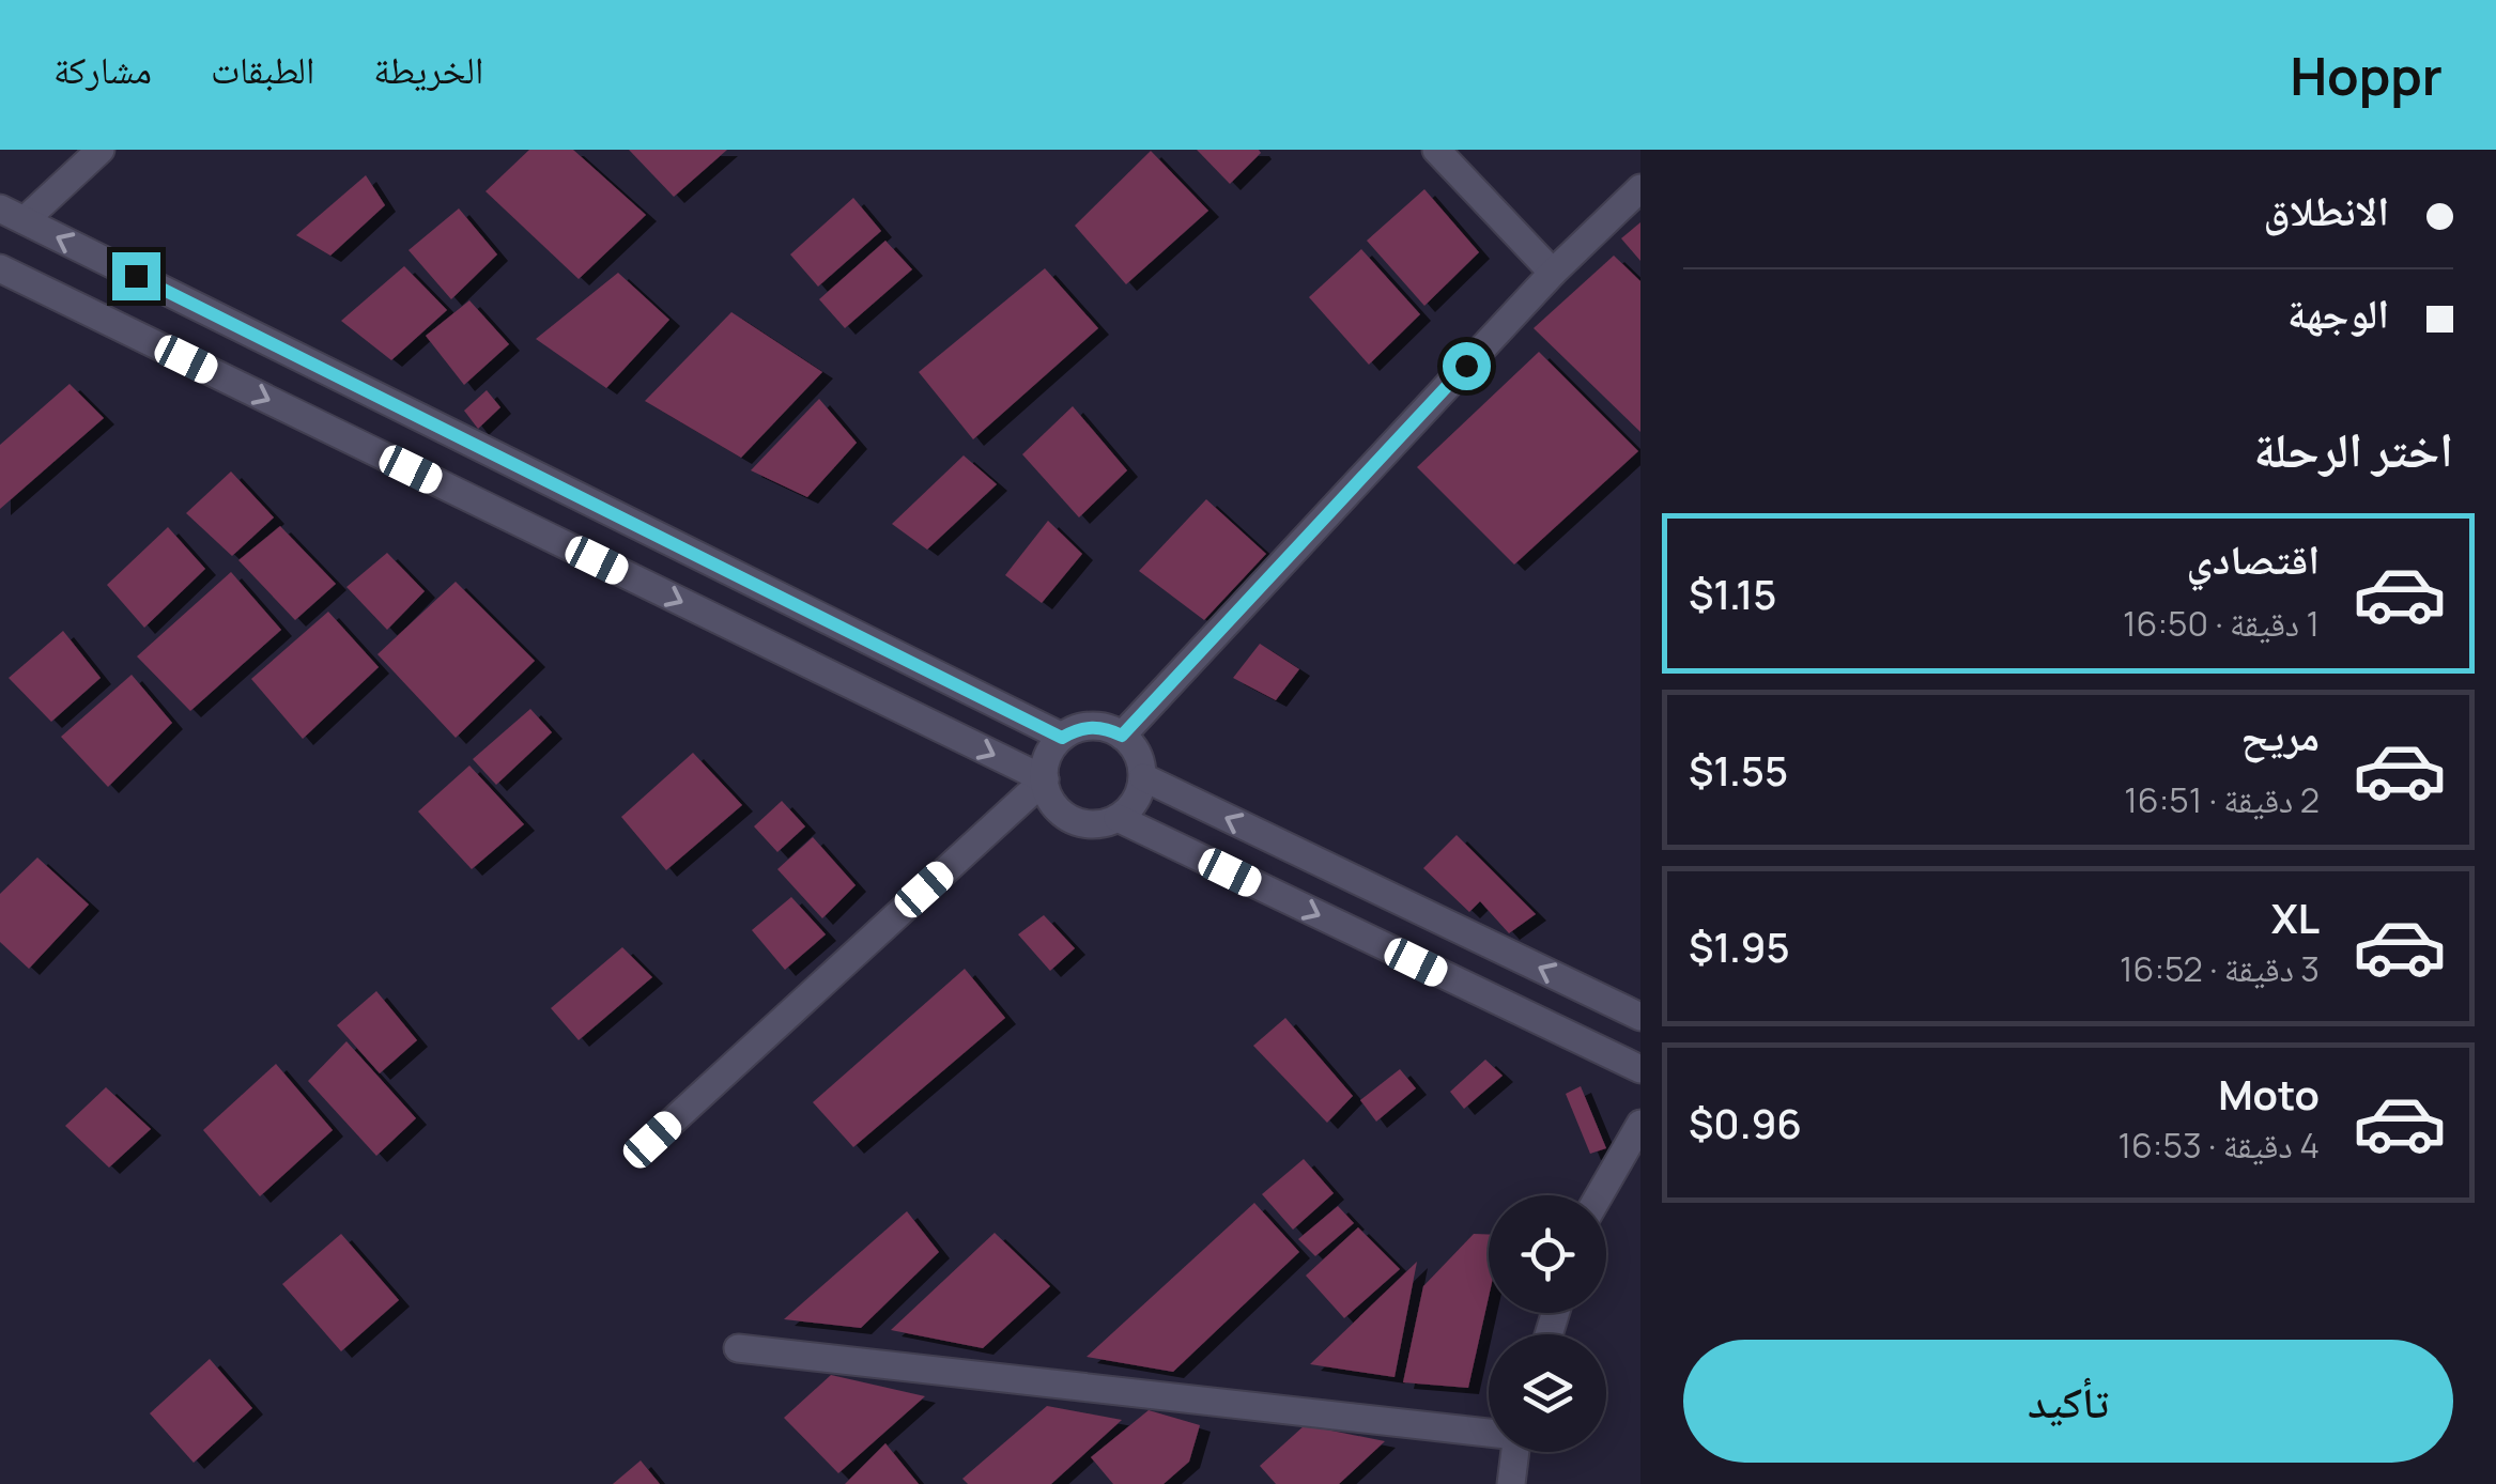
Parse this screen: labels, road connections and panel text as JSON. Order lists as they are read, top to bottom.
{
  "page": {
    "header": "Hoppr",
    "nav": ["الخريطة", "الطبقات", "مشاركة"],
    "banner": ["الانطلاق", "الوجهة"],
    "heading": "اختر الرحلة",
    "list": [
      {
        "name": "اقتصادي",
        "note": "1 دقيقة · 16:50",
        "value": "$1.15"
      },
      {
        "name": "مريح",
        "note": "2 دقيقة · 16:51",
        "value": "$1.55"
      },
      {
        "name": "XL",
        "note": "3 دقيقة · 16:52",
        "value": "$1.95"
      },
      {
        "name": "Moto",
        "note": "4 دقيقة · 16:53",
        "value": "$0.96"
      }
    ],
    "buttons": "تأكيد"
  }
}
